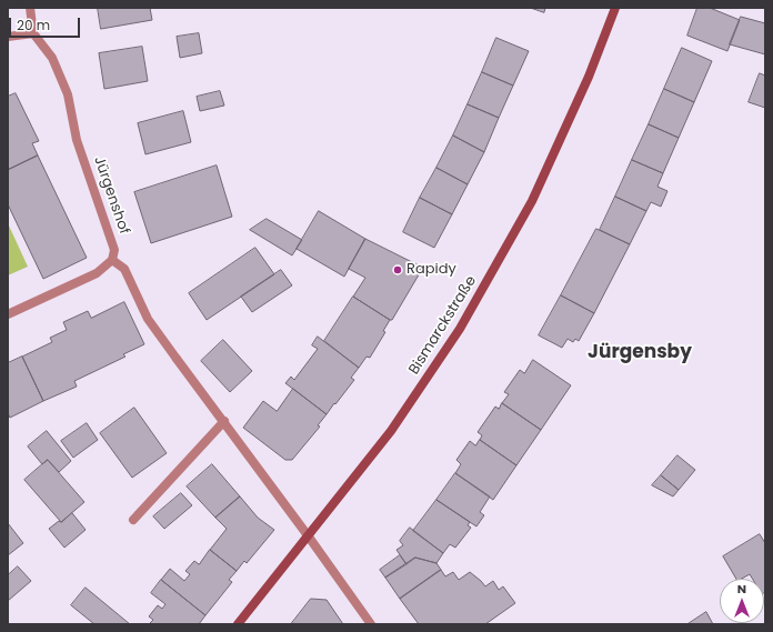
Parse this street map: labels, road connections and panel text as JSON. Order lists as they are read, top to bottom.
{
  "streets": {
    "main road": ["Bismarckstraße"],
    "street": ["Jürgenshof"]
  },
  "districts": ["Jürgensby"],
  "places": ["Rapidy"],
  "scale_bar": "20 m",
  "north": "top"
}
